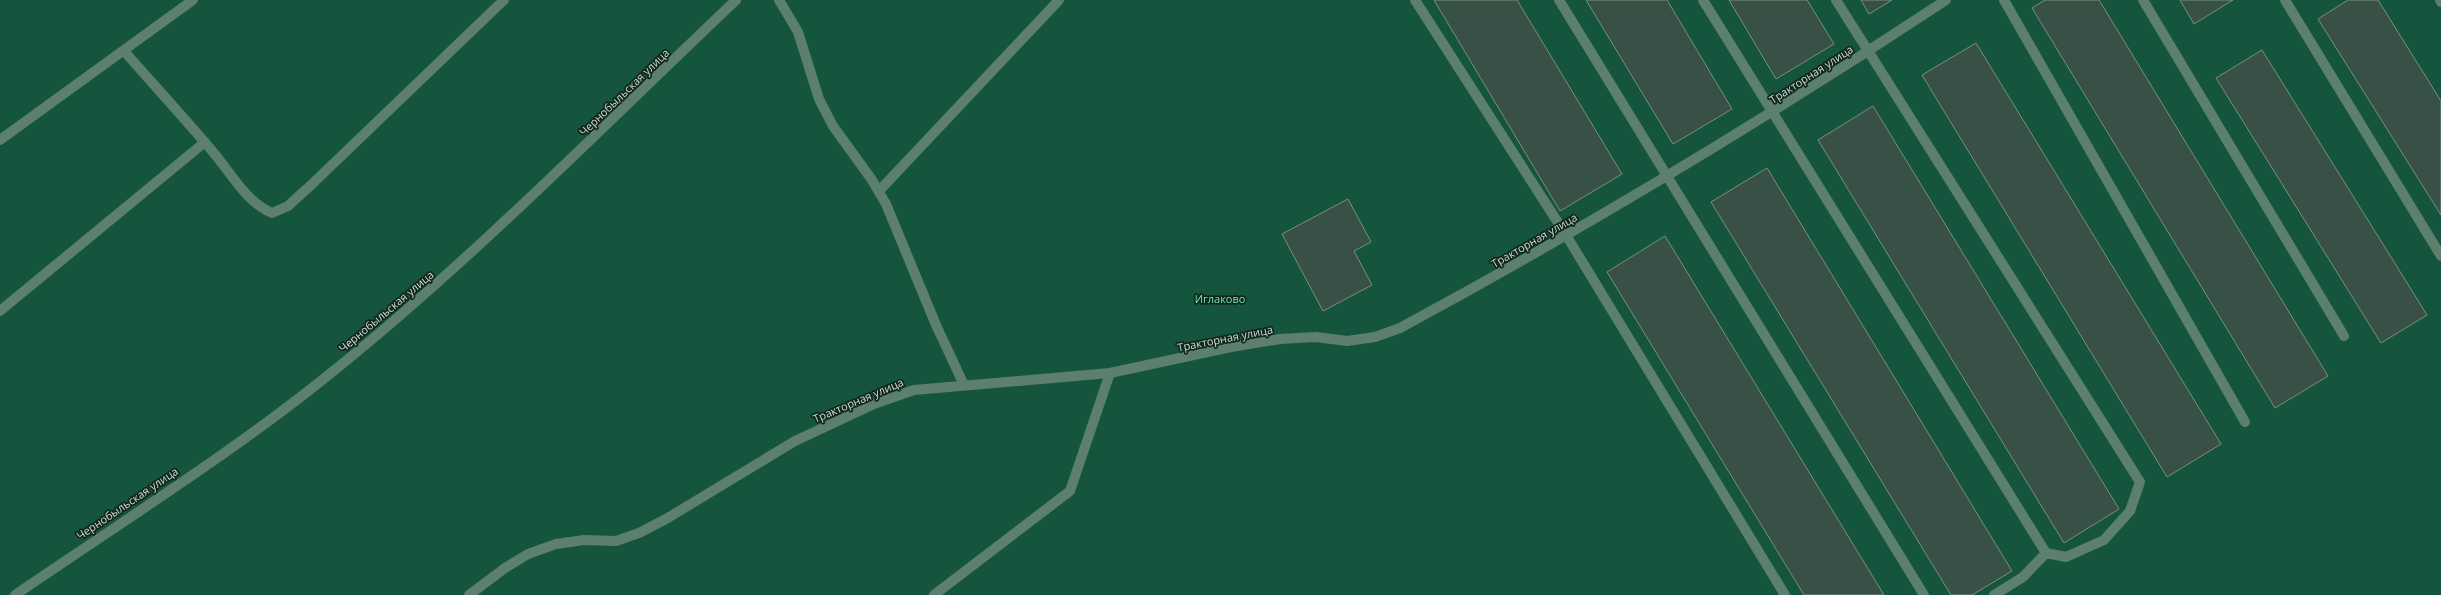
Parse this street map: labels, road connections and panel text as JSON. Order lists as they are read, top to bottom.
{
  "streets": {
    "street": ["Тракторная улица", "Чернобыльская улица"]
  },
  "parks": ["Иглаково"]
}
